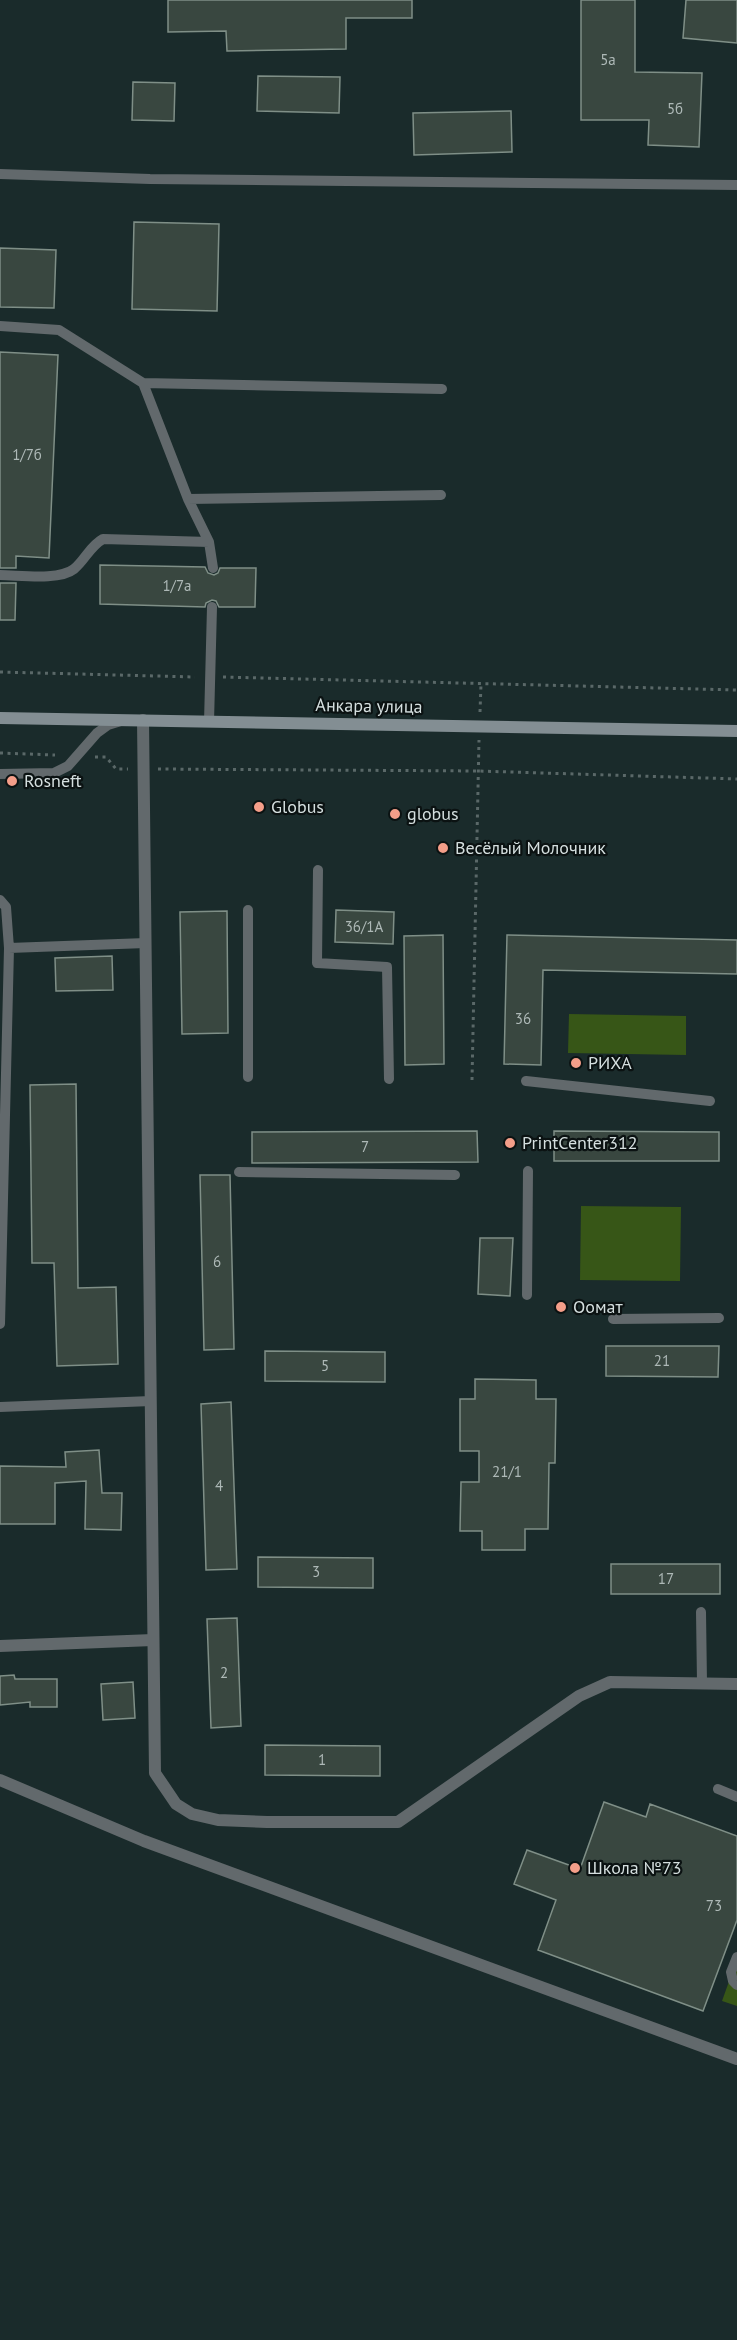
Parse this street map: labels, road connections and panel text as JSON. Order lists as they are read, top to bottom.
{
  "streets": {
    "main road": ["Анкара улица"]
  },
  "places": [
    "Rosneft",
    "Globus",
    "globus",
    "Весёлый Молочник",
    "РИХА",
    "PrintCenter312",
    "Оомат",
    "Школа №73"
  ],
  "house_numbers": [
    "5а",
    "5б",
    "1/7б",
    "1/7а",
    "36/1А",
    "36",
    "7",
    "6",
    "21",
    "5",
    "21/1",
    "4",
    "3",
    "17",
    "2",
    "1",
    "73"
  ]
}
